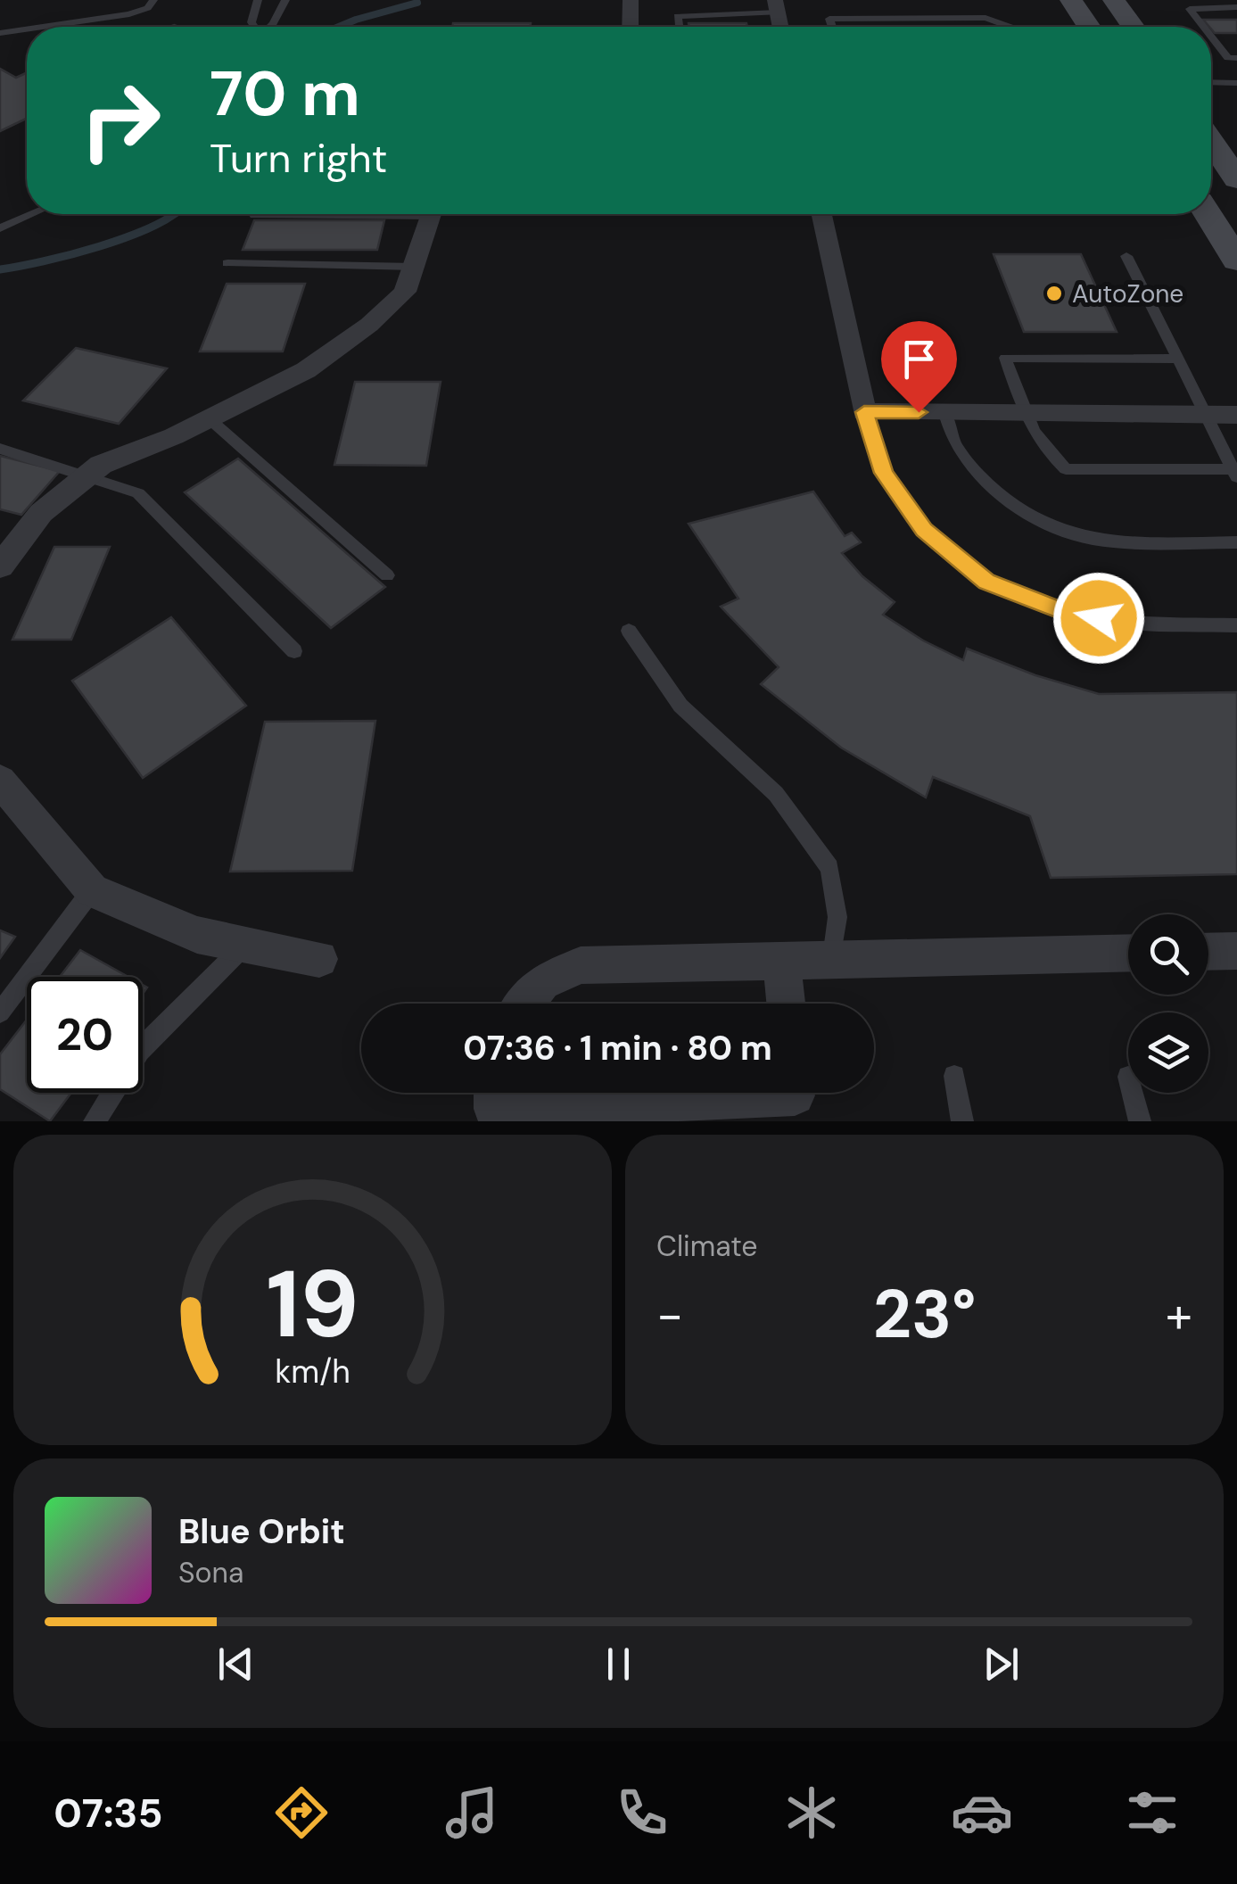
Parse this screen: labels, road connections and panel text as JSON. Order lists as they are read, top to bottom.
{
  "places": ["AutoZone"],
  "page": {
    "turn": ["70 m", "Turn right"],
    "limit": "20",
    "trip": "07:36 · 1 min · 80 m",
    "tile": "Climate",
    "heat": ["−", "23°", "+"],
    "song": ["Blue Orbit", "Sona"],
    "tabs": "07:35",
    "gauge": ["19", "km/h"]
  }
}
